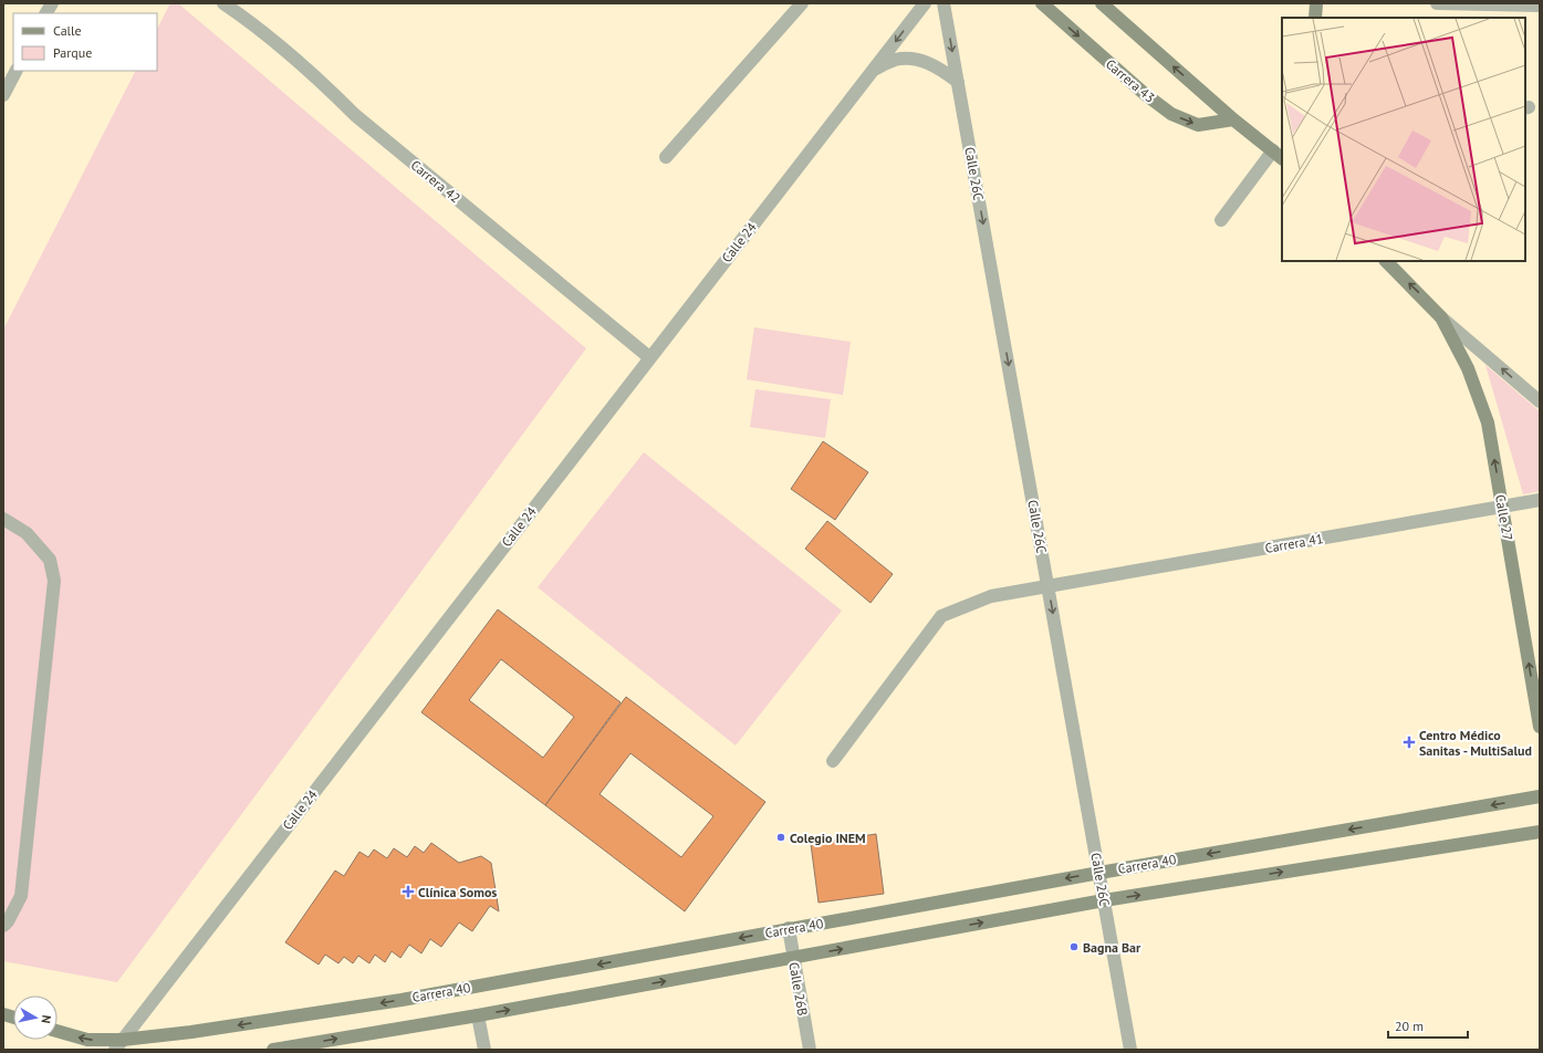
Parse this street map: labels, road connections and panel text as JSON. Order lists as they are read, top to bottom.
{
  "streets": {
    "street": [
      "Carrera 43",
      "Calle 26C",
      "Carrera 42",
      "Calle 24",
      "Calle 27",
      "Carrera 41",
      "Carrera 40",
      "Calle 26B"
    ]
  },
  "crossings": [
    ["Calle 26C", "Carrera 41"],
    ["Calle 26C", "Carrera 40"],
    ["Carrera 42", "Calle 24"],
    ["Calle 24", "Carrera 40"],
    ["Calle 27", "Carrera 41"],
    ["Carrera 40", "Calle 26B"]
  ],
  "one_way": ["Calle 26C", "Calle 27"],
  "places": {
    "health": ["Centro Médico Sanitas - MultiSalud", "Clínica Somos"],
    "other": ["Colegio INEM", "Bagna Bar"]
  },
  "legend": ["Calle", "Parque"],
  "scale_bar": "20 m",
  "north": "right"
}
